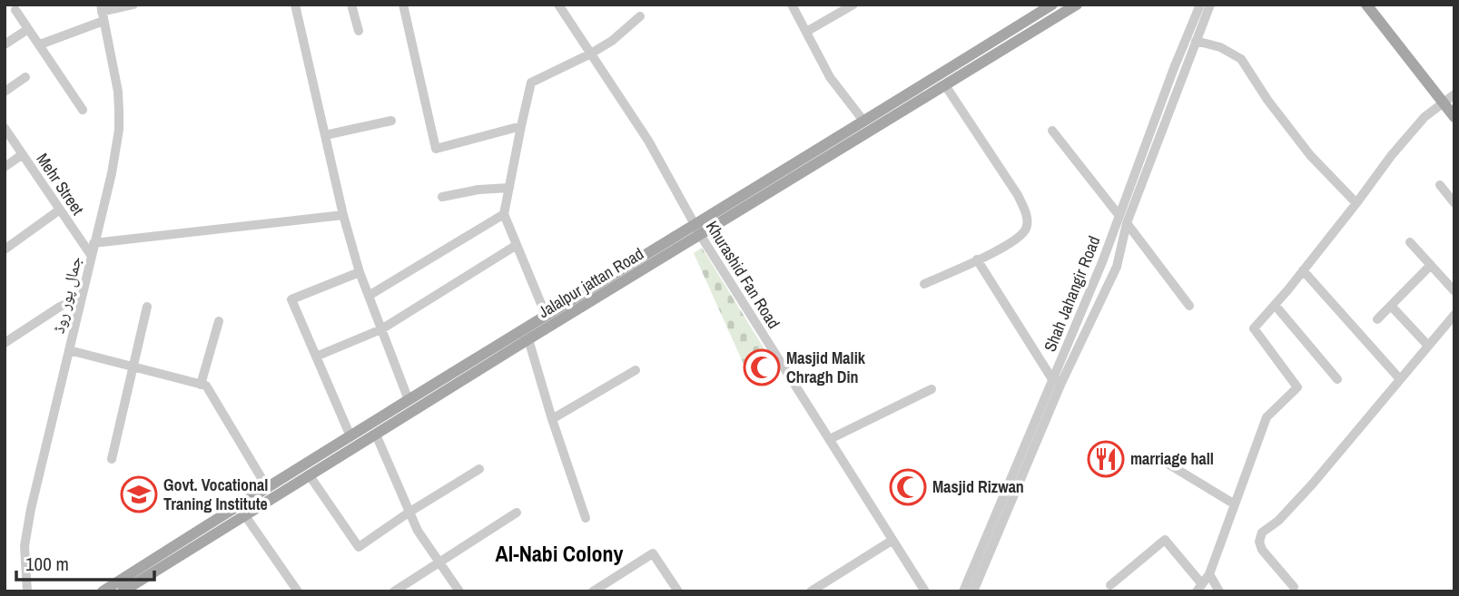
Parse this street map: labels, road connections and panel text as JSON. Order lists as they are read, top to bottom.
{
  "streets": {
    "main road": ["Jalalpur jattan Road"],
    "street": [
      "Mehr Street",
      "Khurashid Fan Road",
      "Shah Jahangir Road",
      "جمال پور روڈ"
    ]
  },
  "crossings": [
    ["Mehr Street", "جمال پور روڈ"],
    ["Khurashid Fan Road", "Jalalpur jattan Road"]
  ],
  "districts": ["Al-Nabi Colony"],
  "places": {
    "mosque": ["Masjid Malik Chragh Din", "Masjid Rizwan"],
    "restaurant": ["marriage hall"],
    "school or university": ["Govt. Vocational Traning Institute"]
  },
  "scale_bar": "100 m"
}
